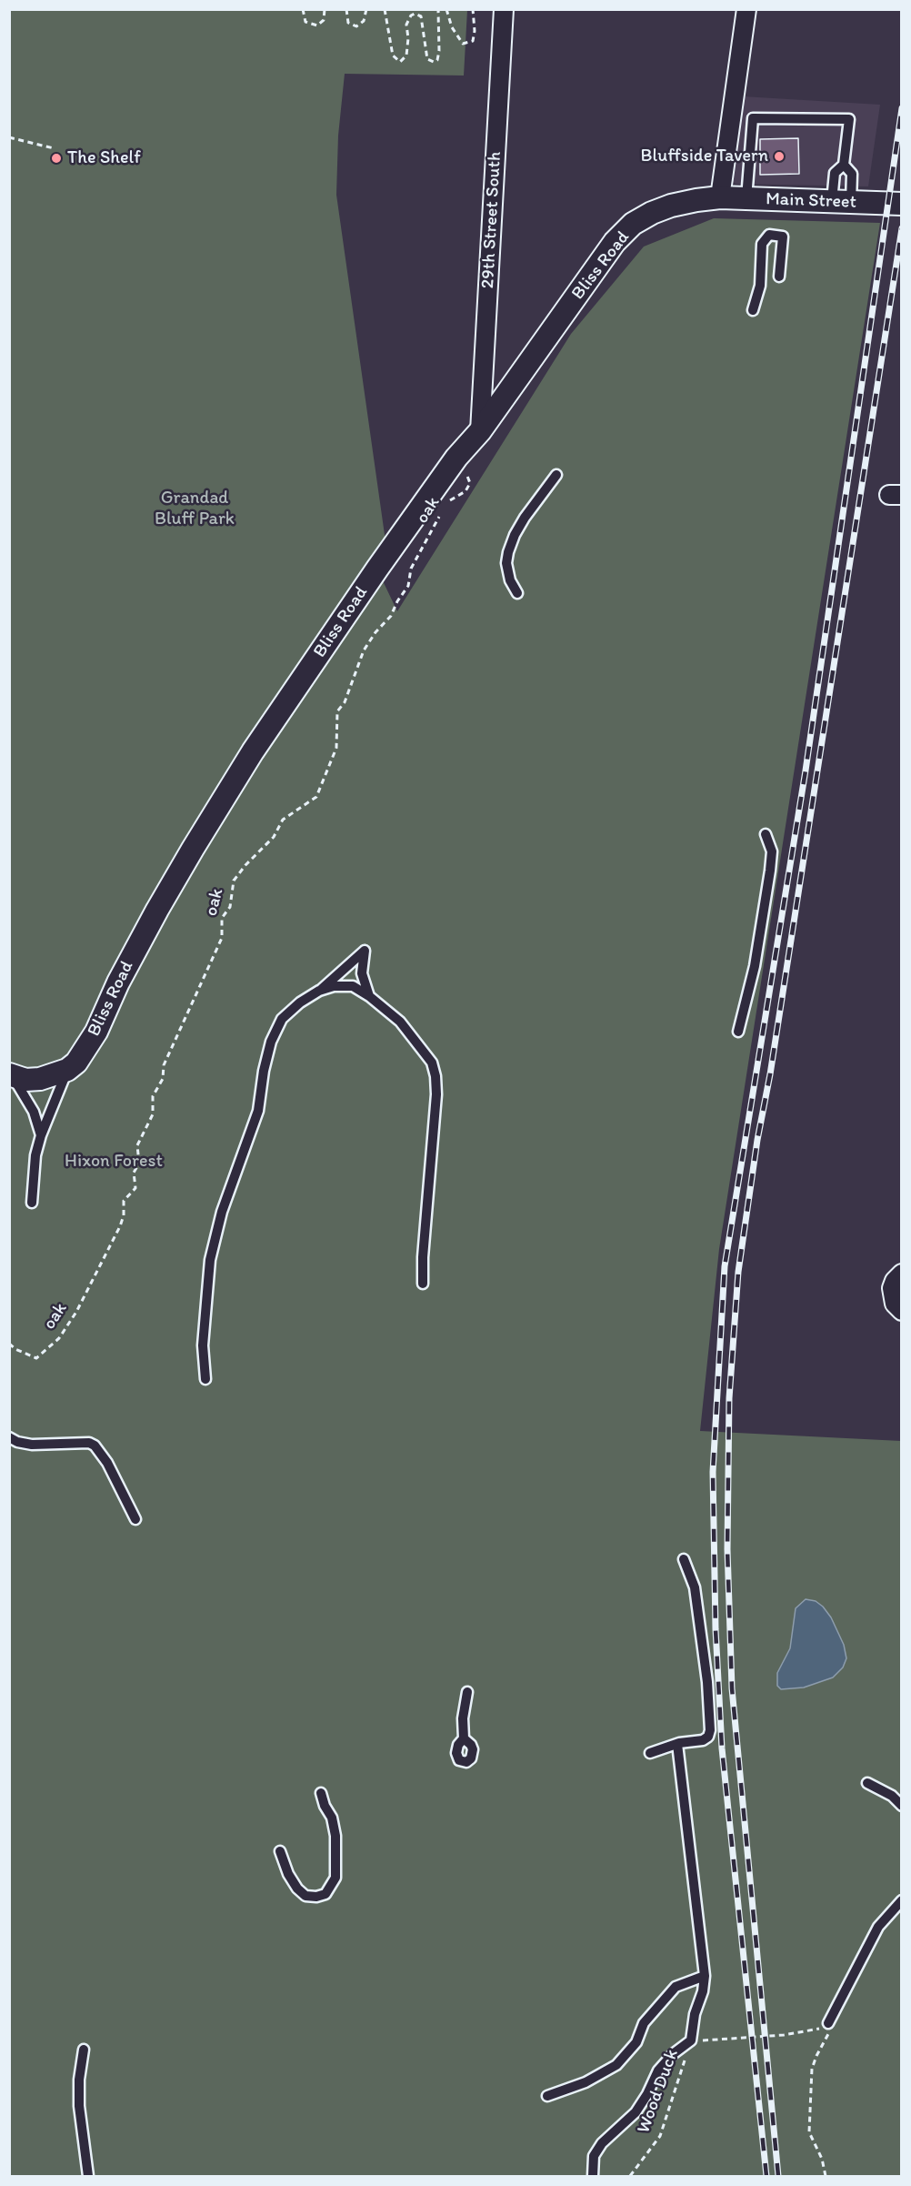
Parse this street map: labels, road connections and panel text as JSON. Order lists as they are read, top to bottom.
{
  "streets": {
    "street": ["Main Street", "29th Street South", "Bliss Road"],
    "path": ["oak", "Wood Duck"]
  },
  "crossings": [
    ["Main Street", "Bliss Road"],
    ["29th Street South", "Bliss Road"],
    ["Bliss Road", "oak"]
  ],
  "parks": ["Grandad Bluff Park", "Hixon Forest"],
  "places": ["Bluffside Tavern", "The Shelf"]
}
